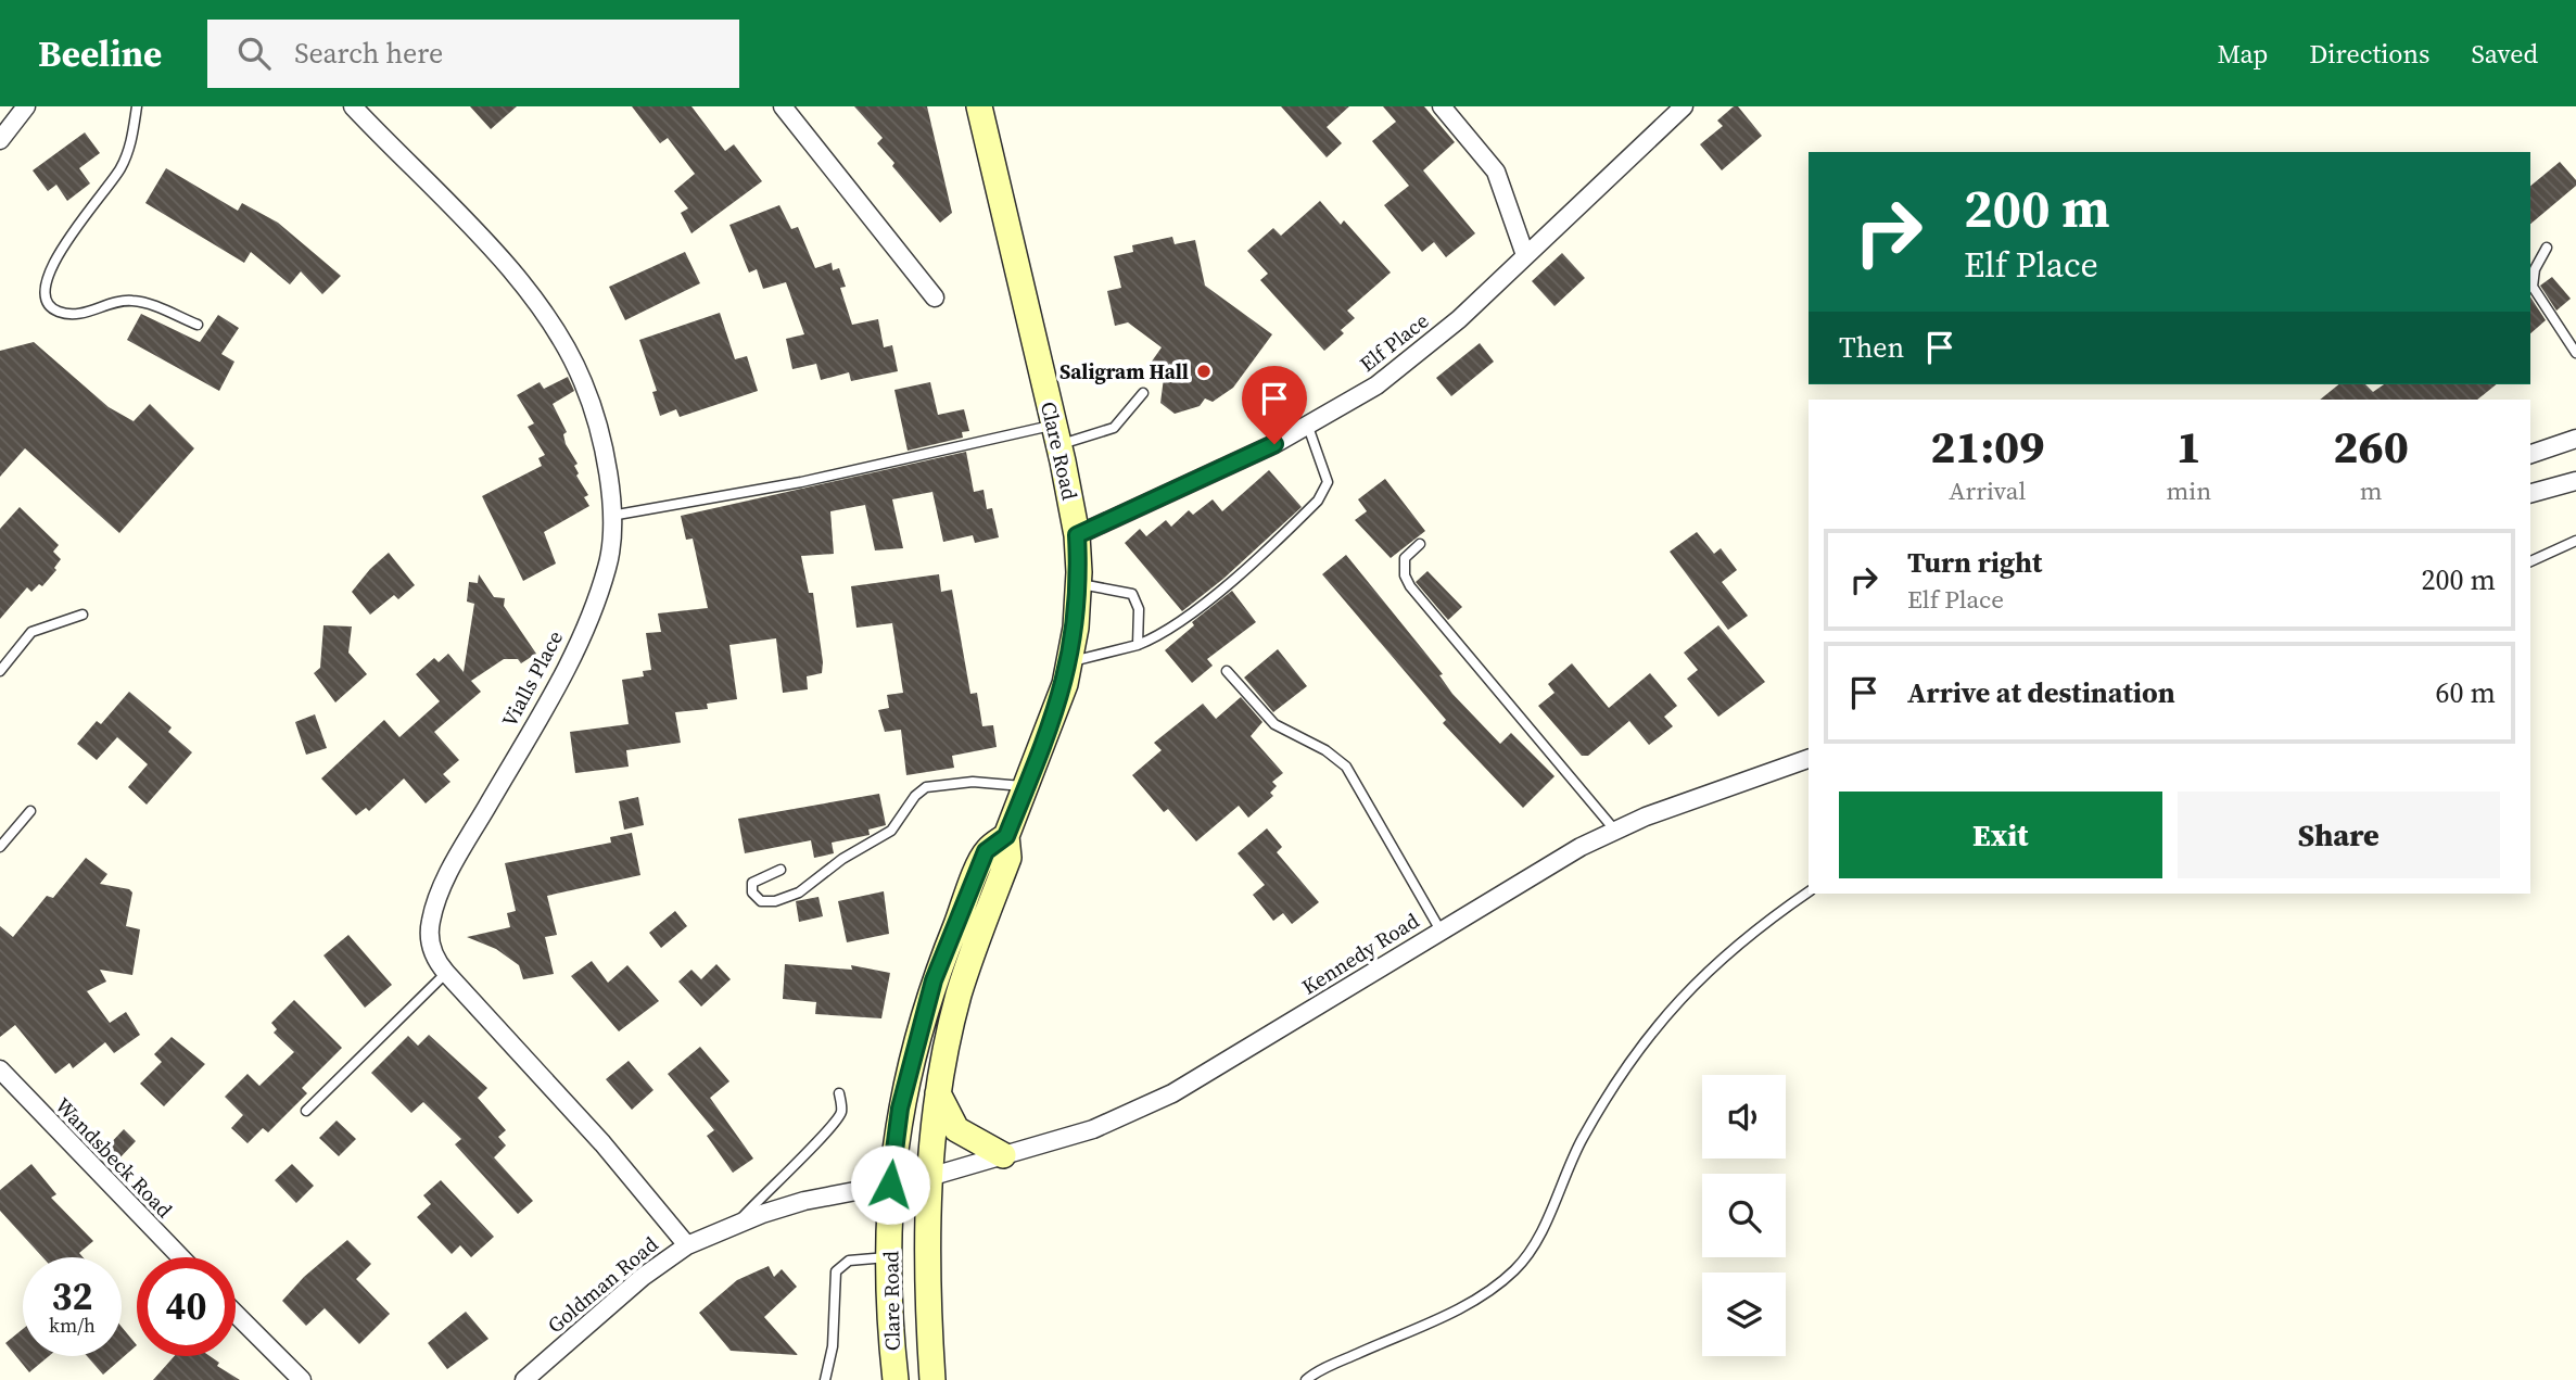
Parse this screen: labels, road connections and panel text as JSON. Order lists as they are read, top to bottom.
{
  "streets": {
    "street": [
      "Elf Place",
      "Clare Road",
      "Vialls Place",
      "Kennedy Road",
      "Wandsbeck Road",
      "Goldman Road"
    ]
  },
  "crossings": [
    ["Elf Place", "Clare Road"],
    ["Clare Road", "Kennedy Road"],
    ["Clare Road", "Goldman Road"],
    ["Vialls Place", "Goldman Road"],
    ["Kennedy Road", "Goldman Road"]
  ],
  "places": ["Saligram Hall"],
  "page": {
    "header": "Beeline",
    "search": "Search here",
    "nav": ["Map", "Directions", "Saved"],
    "turn": ["200 m", "Elf Place"],
    "then": "Then",
    "eta": [
      "21:09",
      "Arrival",
      "1",
      "min",
      "260",
      "m"
    ],
    "list": [
      {
        "name": "Turn right",
        "note": "Elf Place",
        "value": "200 m"
      },
      {
        "name": "Arrive at destination",
        "value": "60 m"
      }
    ],
    "buttons": ["Exit", "Share"],
    "speed": "32 km/h",
    "limit": "40"
  }
}
